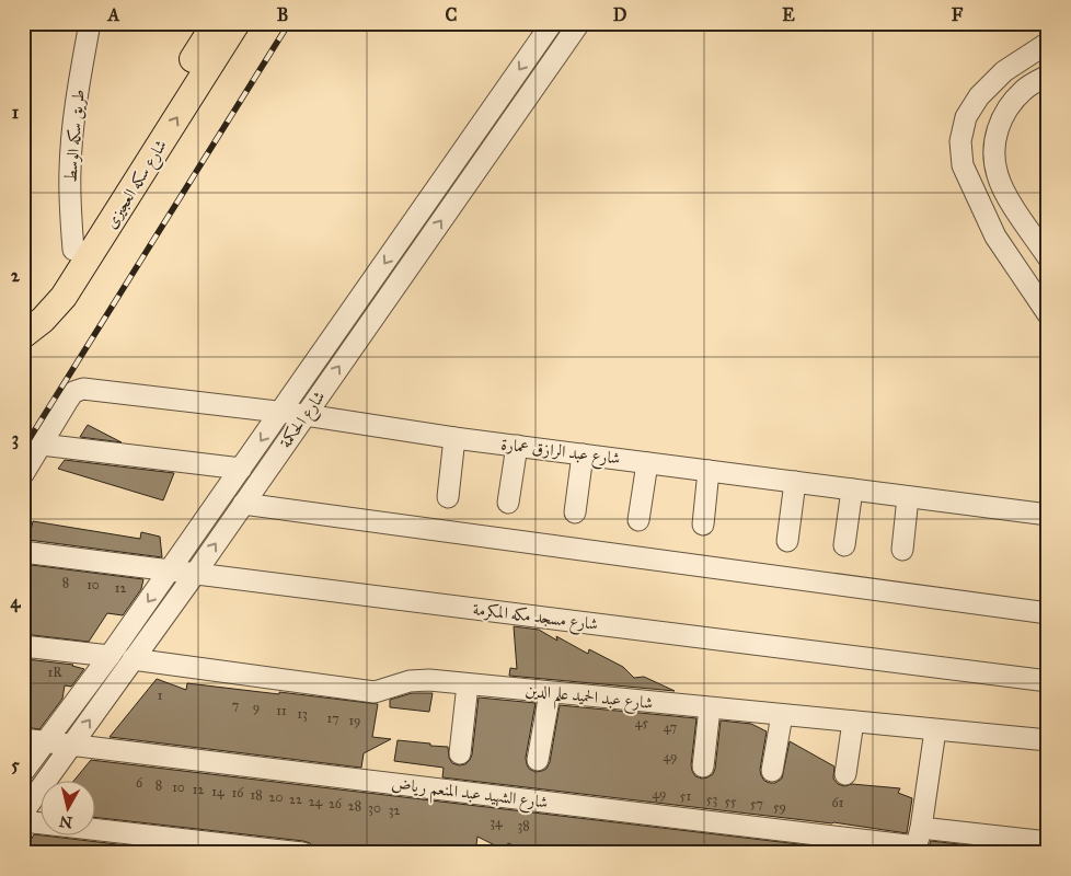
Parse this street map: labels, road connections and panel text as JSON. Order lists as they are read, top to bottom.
{
  "streets": {
    "main road": ["شارع سكه العجيزى"],
    "street": [
      "طريق سكه الوسط",
      "شارع الحكمة",
      "شارع عبد الرازق عمارة",
      "شارع مسجد مكه المكرمة",
      "شارع عبد الحميد علم الدين",
      "شارع الشهيد عبد المنعم رياض"
    ]
  },
  "crossings": [
    ["طريق سكه الوسط", "شارع سكه العجيزى"],
    ["شارع الحكمة", "شارع عبد الرازق عمارة"],
    ["شارع الحكمة", "شارع مسجد مكه المكرمة"],
    ["شارع الحكمة", "شارع عبد الحميد علم الدين"],
    ["شارع الحكمة", "شارع الشهيد عبد المنعم رياض"]
  ],
  "house_numbers": [
    "8",
    "10",
    "12",
    "1R",
    "1",
    "7",
    "9",
    "11",
    "13",
    "17",
    "19",
    "45",
    "47",
    "49",
    "6",
    "8",
    "10",
    "12",
    "14",
    "16",
    "49",
    "18",
    "51",
    "20",
    "22",
    "53",
    "24",
    "55",
    "61",
    "26",
    "57",
    "28",
    "59",
    "30",
    "32",
    "34",
    "38"
  ],
  "north": "bottom",
  "grid": {
    "columns": [
      "A",
      "B",
      "C",
      "D",
      "E",
      "F"
    ],
    "rows": [
      "1",
      "2",
      "3",
      "4",
      "5"
    ]
  }
}
